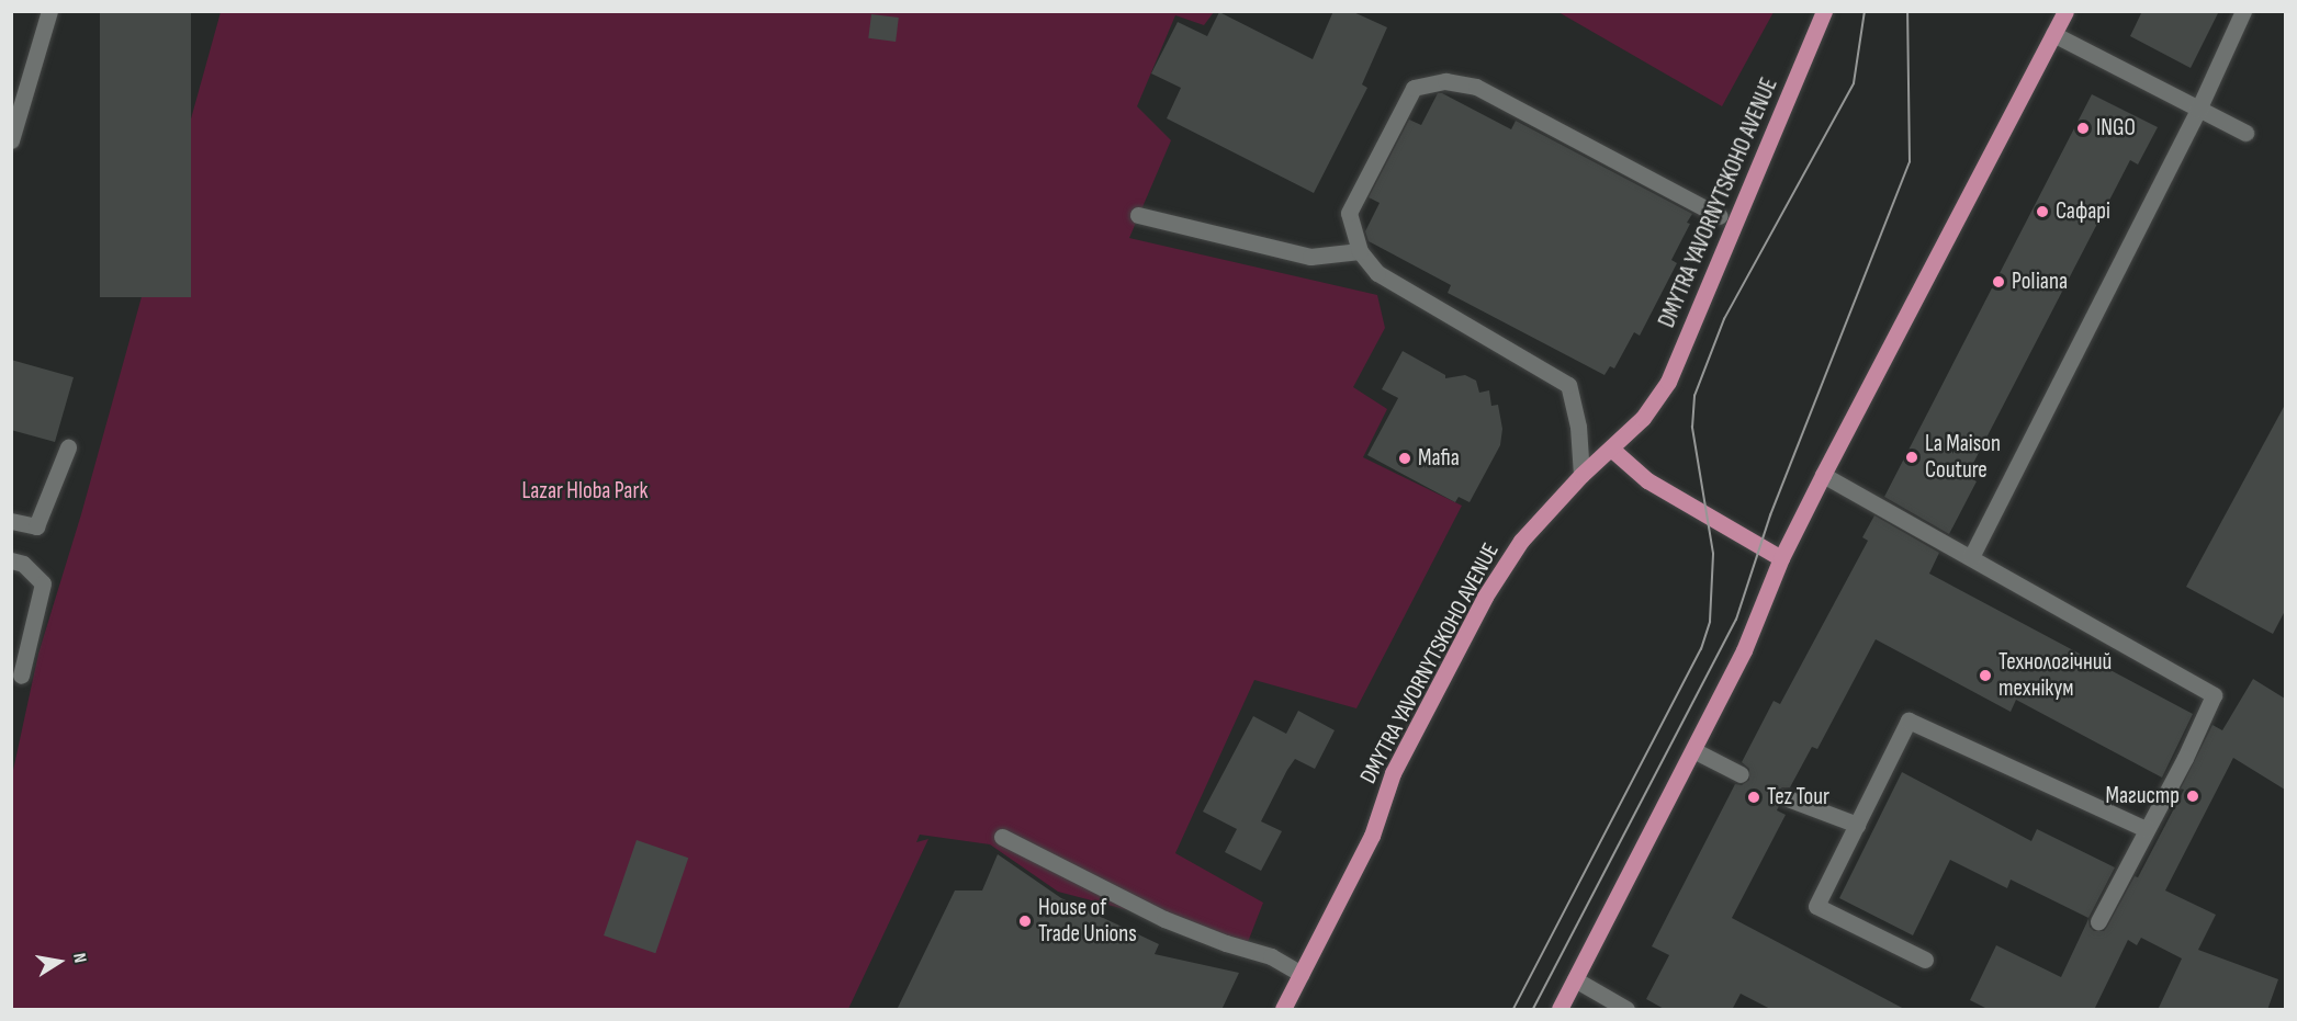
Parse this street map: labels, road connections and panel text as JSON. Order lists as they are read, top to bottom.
{
  "streets": {
    "main road": ["DMYTRA YAVORNYTSKOHO AVENUE"]
  },
  "parks": ["Lazar Hloba Park"],
  "places": [
    "INGO",
    "Сафарі",
    "Poliana",
    "La Maison Couture",
    "Mafia",
    "Технологічний технікум",
    "Магистр",
    "Tez Tour",
    "House of Trade Unions"
  ],
  "north": "right"
}
